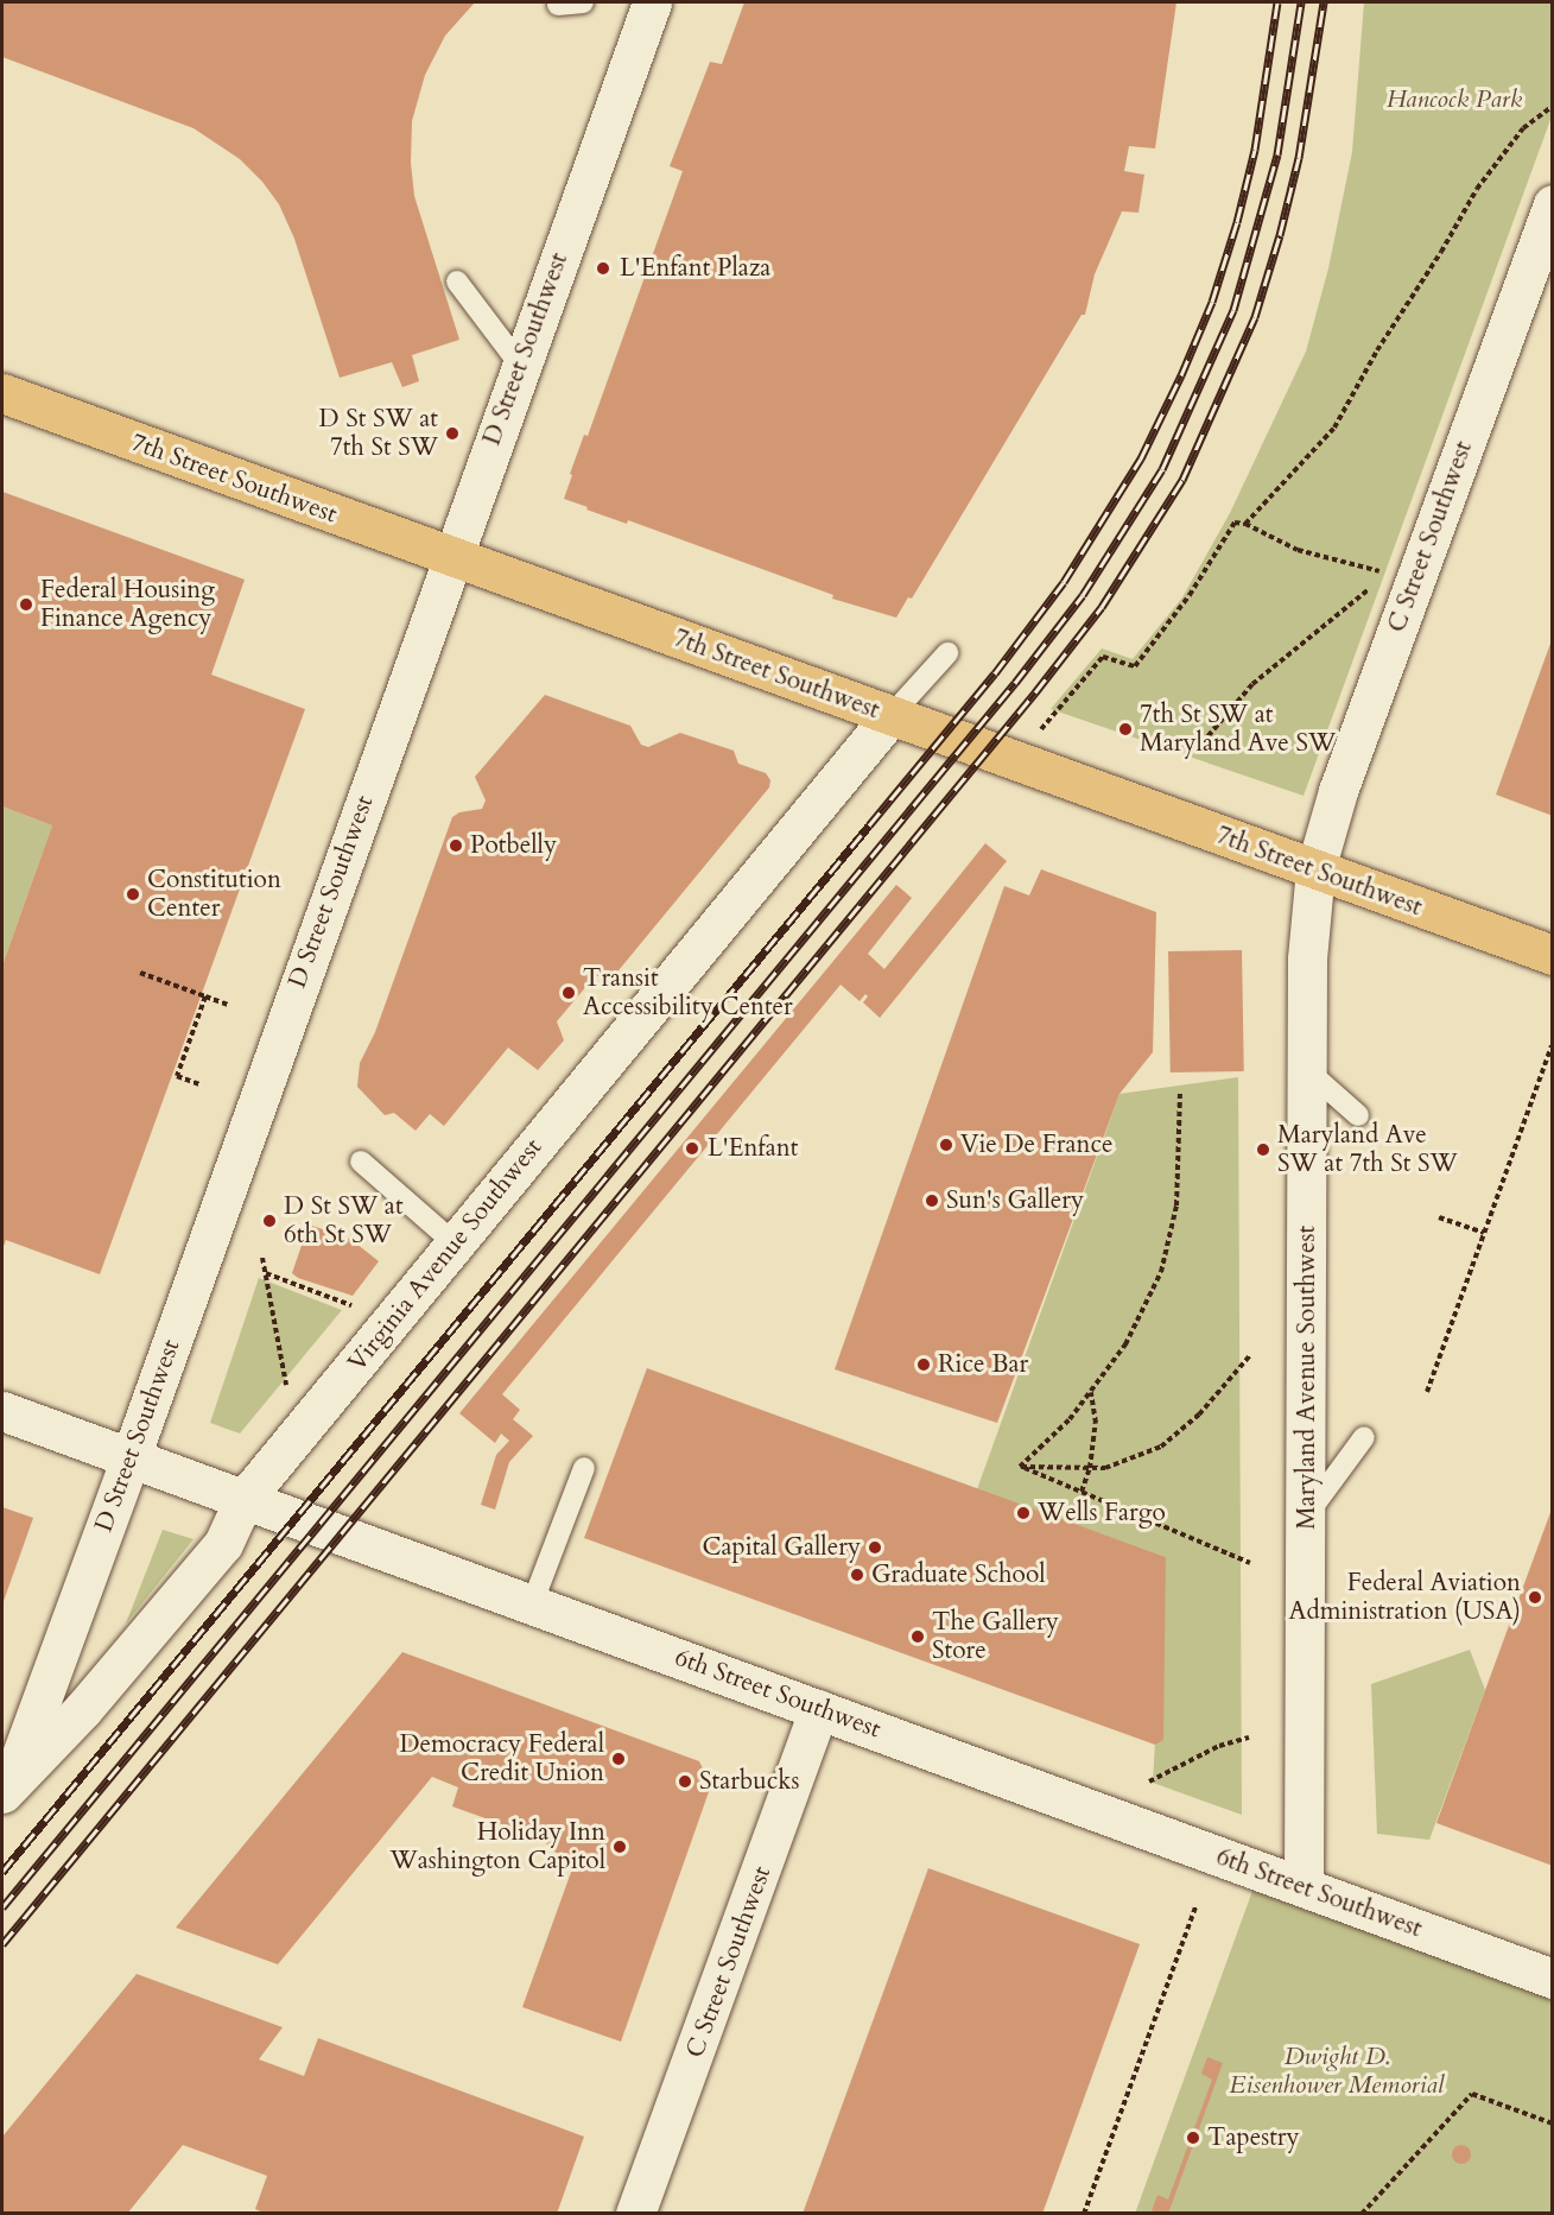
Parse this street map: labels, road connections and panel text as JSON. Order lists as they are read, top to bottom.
{
  "streets": {
    "main road": ["7th Street Southwest"],
    "street": [
      "D Street Southwest",
      "C Street Southwest",
      "Virginia Avenue Southwest",
      "Maryland Avenue Southwest",
      "6th Street Southwest"
    ]
  },
  "crossings": [
    ["D Street Southwest", "7th Street Southwest"],
    ["D Street Southwest", "Virginia Avenue Southwest"],
    ["D Street Southwest", "6th Street Southwest"],
    ["7th Street Southwest", "C Street Southwest"],
    ["7th Street Southwest", "Virginia Avenue Southwest"],
    ["7th Street Southwest", "Maryland Avenue Southwest"],
    ["C Street Southwest", "Maryland Avenue Southwest"],
    ["C Street Southwest", "6th Street Southwest"],
    ["Virginia Avenue Southwest", "6th Street Southwest"],
    ["Maryland Avenue Southwest", "6th Street Southwest"]
  ],
  "parks": ["Hancock Park", "Dwight D. Eisenhower Memorial"],
  "places": [
    "L'Enfant Plaza",
    "D St SW at 7th St SW",
    "Federal Housing Finance Agency",
    "7th St SW at Maryland Ave SW",
    "Potbelly",
    "Constitution Center",
    "Transit Accessibility Center",
    "Vie De France",
    "L'Enfant",
    "Maryland Ave SW at 7th St SW",
    "Sun's Gallery",
    "D St SW at 6th St SW",
    "Rice Bar",
    "Wells Fargo",
    "Capital Gallery",
    "Graduate School",
    "Federal Aviation Administration (USA)",
    "The Gallery Store",
    "Democracy Federal Credit Union",
    "Starbucks",
    "Holiday Inn Washington Capitol",
    "Tapestry"
  ]
}
